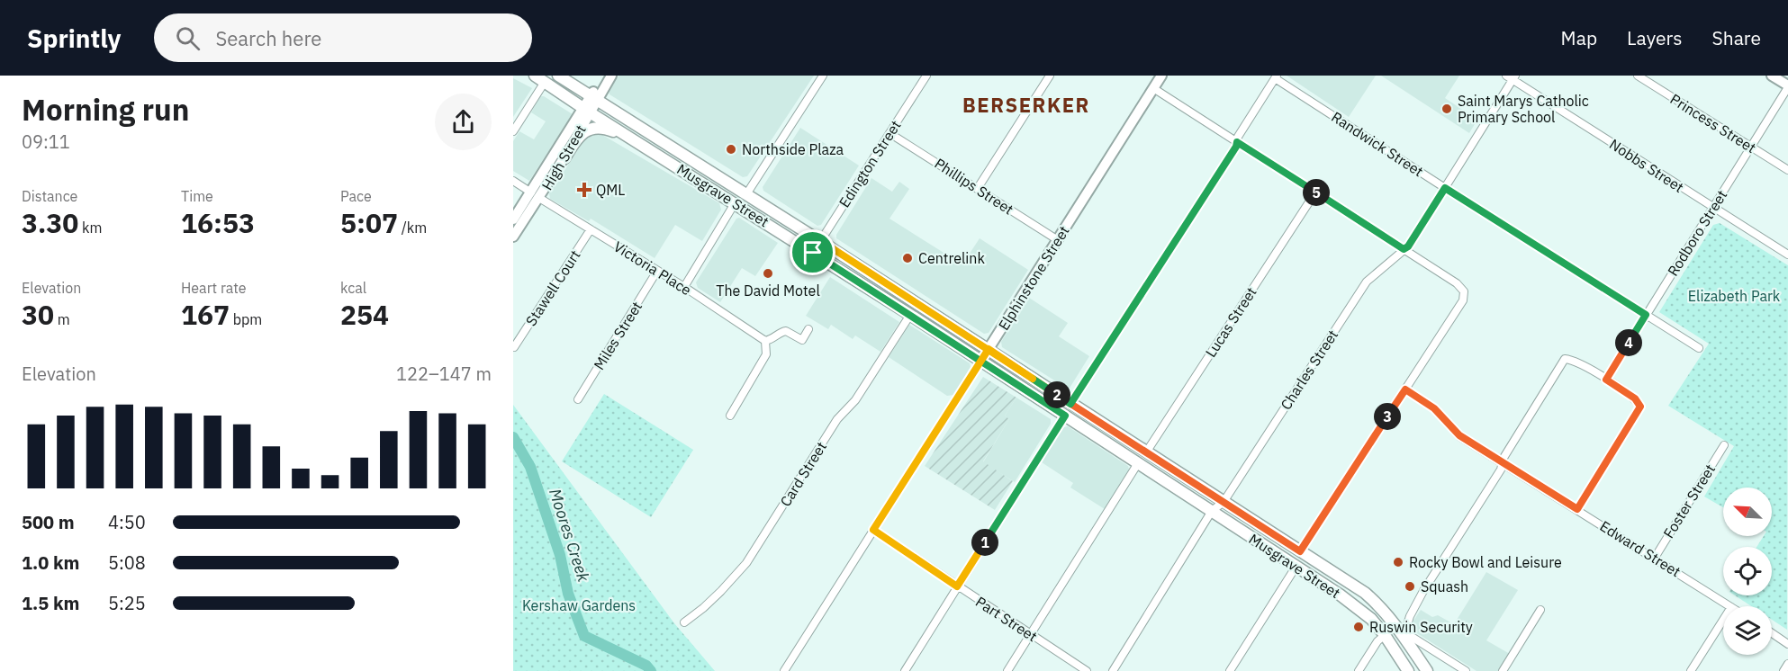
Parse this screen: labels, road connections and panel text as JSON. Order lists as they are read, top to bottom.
{
  "streets": {
    "main road": ["Musgrave Street"],
    "street": [
      "Princess Street",
      "Randwick Street",
      "High Street",
      "Edington Street",
      "Nobbs Street",
      "Phillips Street",
      "Rodboro Street",
      "Victoria Place",
      "Elphinstone Street",
      "Stawell Court",
      "Lucas Street",
      "Miles Street",
      "Charles Street",
      "Card Street",
      "Foster Street",
      "Edward Street",
      "Part Street"
    ]
  },
  "crossings": [
    ["Princess Street", "Rodboro Street"],
    ["Randwick Street", "Rodboro Street"],
    ["Randwick Street", "Charles Street"],
    ["High Street", "Musgrave Street"],
    ["High Street", "Victoria Place"],
    ["Edington Street", "Phillips Street"],
    ["Edington Street", "Musgrave Street"],
    ["Nobbs Street", "Rodboro Street"],
    ["Nobbs Street", "Charles Street"],
    ["Phillips Street", "Elphinstone Street"],
    ["Musgrave Street", "Elphinstone Street"],
    ["Musgrave Street", "Lucas Street"],
    ["Musgrave Street", "Charles Street"],
    ["Musgrave Street", "Card Street"],
    ["Victoria Place", "Stawell Court"],
    ["Victoria Place", "Miles Street"],
    ["Elphinstone Street", "Part Street"],
    ["Foster Street", "Edward Street"]
  ],
  "districts": ["BERSERKER"],
  "water": ["Moores Creek"],
  "parks": ["Elizabeth Park", "Kershaw Gardens"],
  "places": {
    "other": [
      "Saint Marys Catholic Primary School",
      "Northside Plaza",
      "Centrelink",
      "The David Motel",
      "Rocky Bowl and Leisure",
      "Squash",
      "Ruswin Security"
    ],
    "health": ["QML"]
  },
  "north": "top left",
  "page": {
    "header": "Sprintly",
    "search": "Search here",
    "nav": ["Map", "Layers", "Share"],
    "heading": ["Morning run", "09:11"],
    "stats": [
      ["Distance", "3.30 km"],
      ["Time", "16:53"],
      ["Pace", "5:07 /km"],
      ["Elevation", "30 m"],
      ["Heart rate", "167 bpm"],
      ["kcal", "254"]
    ],
    "pins": [
      "5",
      "4",
      "2",
      "3",
      "1"
    ],
    "chart": ["Elevation", "122–147 m"],
    "list": [
      {
        "name": "500 m",
        "note": "4:50"
      },
      {
        "name": "1.0 km",
        "note": "5:08"
      },
      {
        "name": "1.5 km",
        "note": "5:25"
      }
    ]
  }
}
